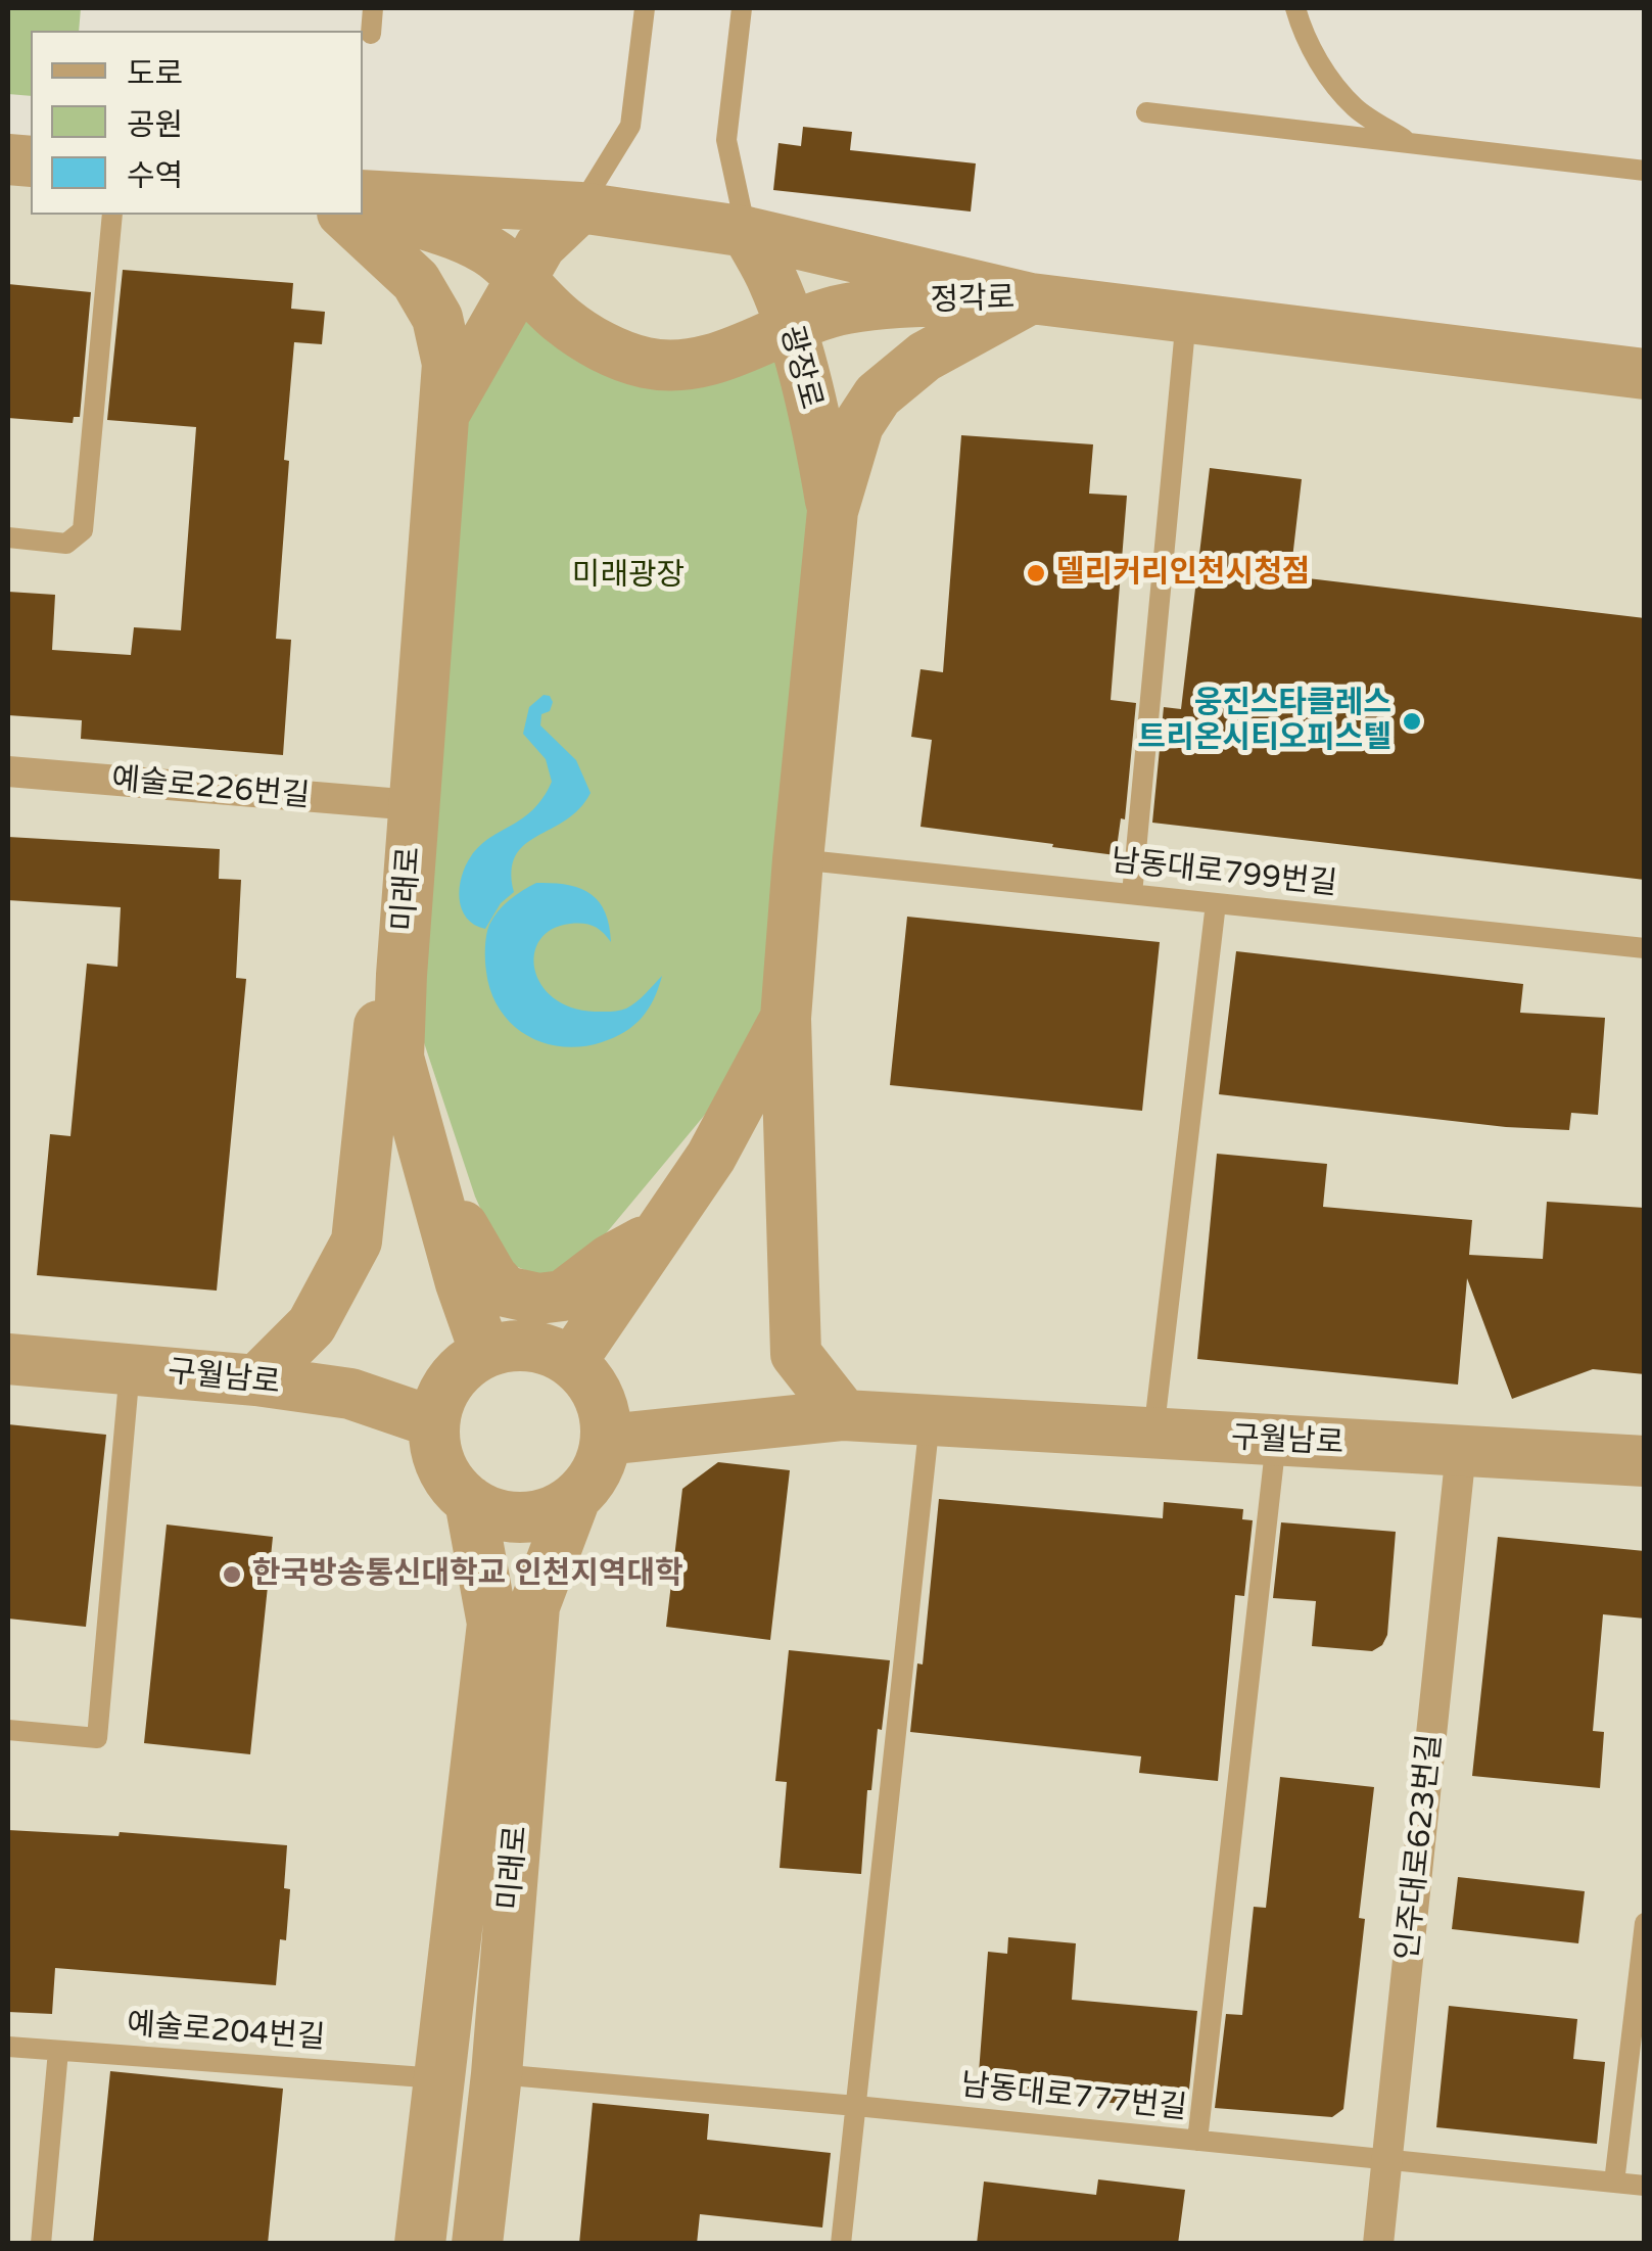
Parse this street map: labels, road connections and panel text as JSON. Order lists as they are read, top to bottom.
{
  "streets": {
    "street": [
      "정각로",
      "광장로",
      "예술로226번길",
      "미래로",
      "구월남로",
      "인주대로623번길"
    ],
    "lane": ["남동대로799번길", "예술로204번길", "남동대로777번길"]
  },
  "crossings": [
    ["정각로", "광장로"],
    ["예술로226번길", "미래로"],
    ["미래로", "구월남로"],
    ["미래로", "예술로204번길"],
    ["미래로", "남동대로777번길"],
    ["구월남로", "인주대로623번길"],
    ["인주대로623번길", "남동대로777번길"]
  ],
  "parks": ["미래광장"],
  "places": ["델리커리인천시청점", "웅진스타클레스 트리온시티오피스텔", "한국방송통신대학교 인천지역대학"],
  "legend": ["도로", "공원", "수역"]
}
